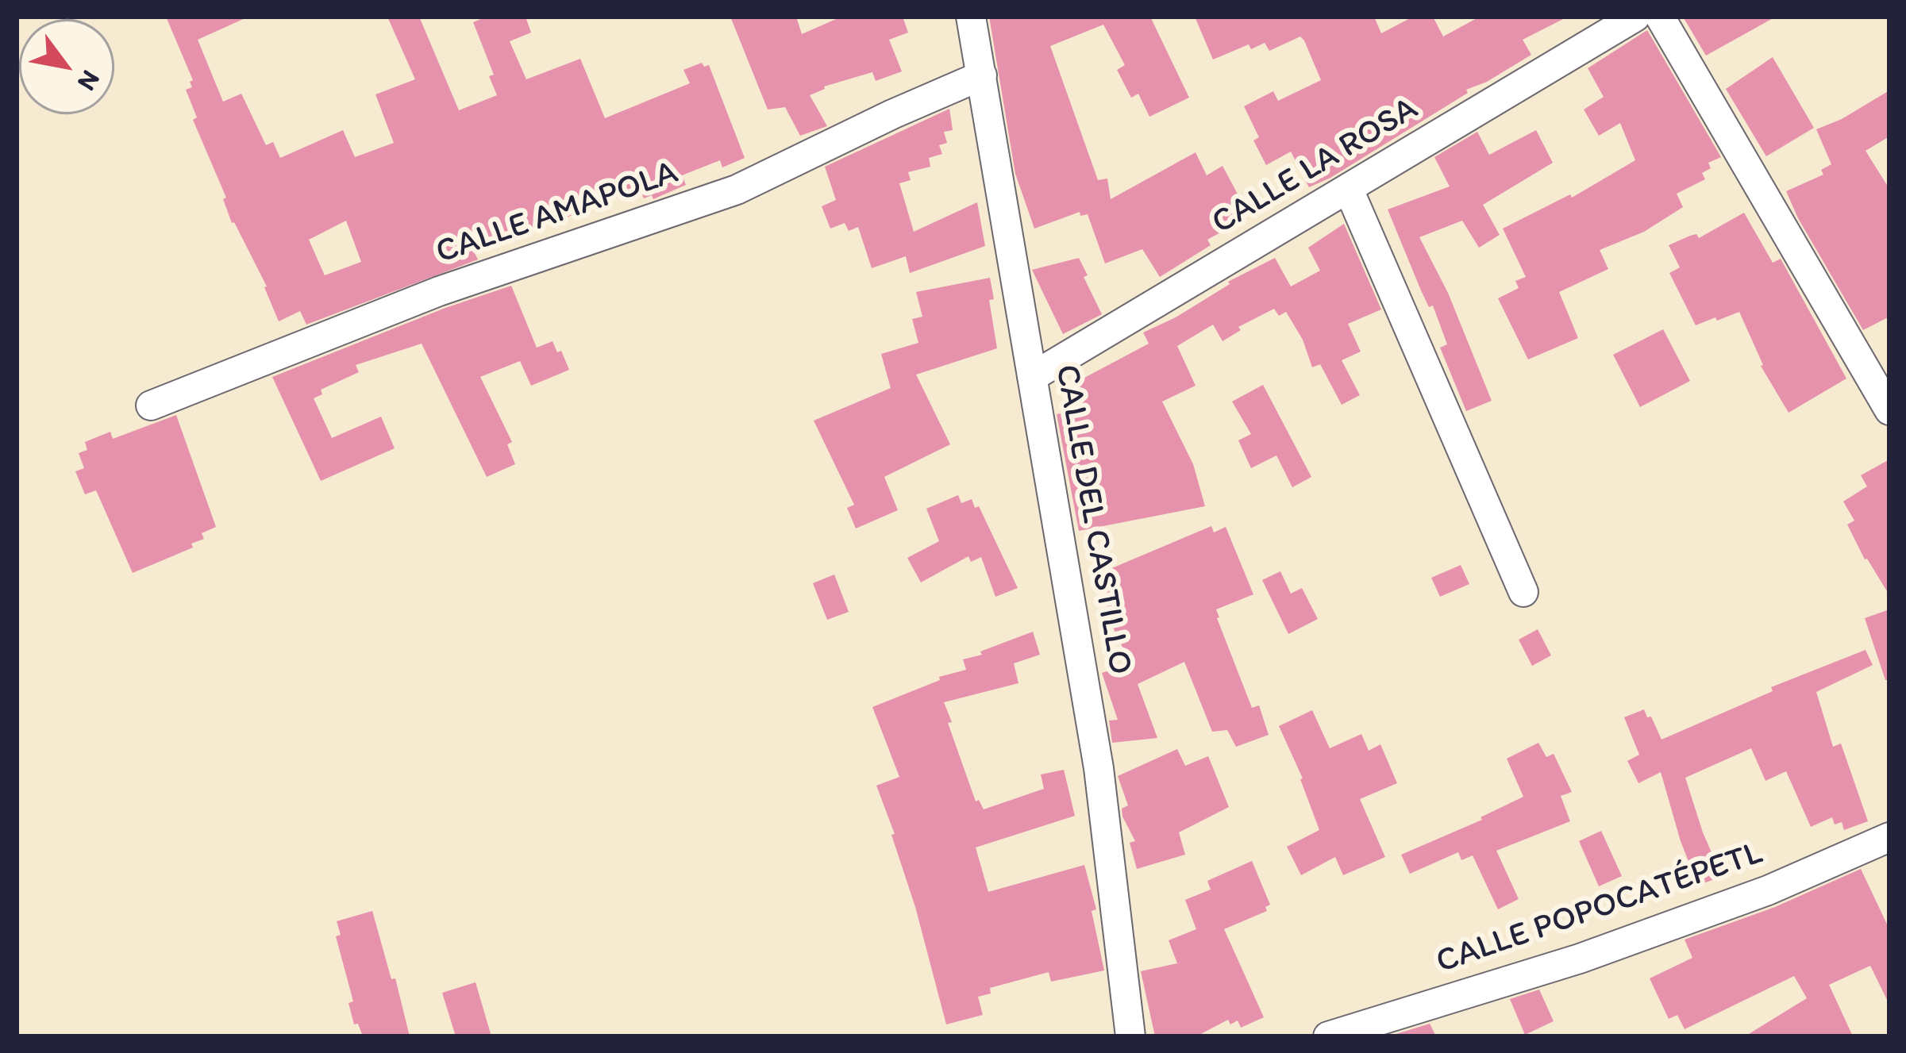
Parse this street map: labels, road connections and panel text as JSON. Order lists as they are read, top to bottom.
{
  "streets": {
    "street": [
      "CALLE LA ROSA",
      "CALLE AMAPOLA",
      "CALLE DEL CASTILLO",
      "CALLE POPOCATÉPETL"
    ]
  },
  "crossings": [
    ["CALLE LA ROSA", "CALLE DEL CASTILLO"],
    ["CALLE AMAPOLA", "CALLE DEL CASTILLO"]
  ],
  "north": "bottom right"
}
